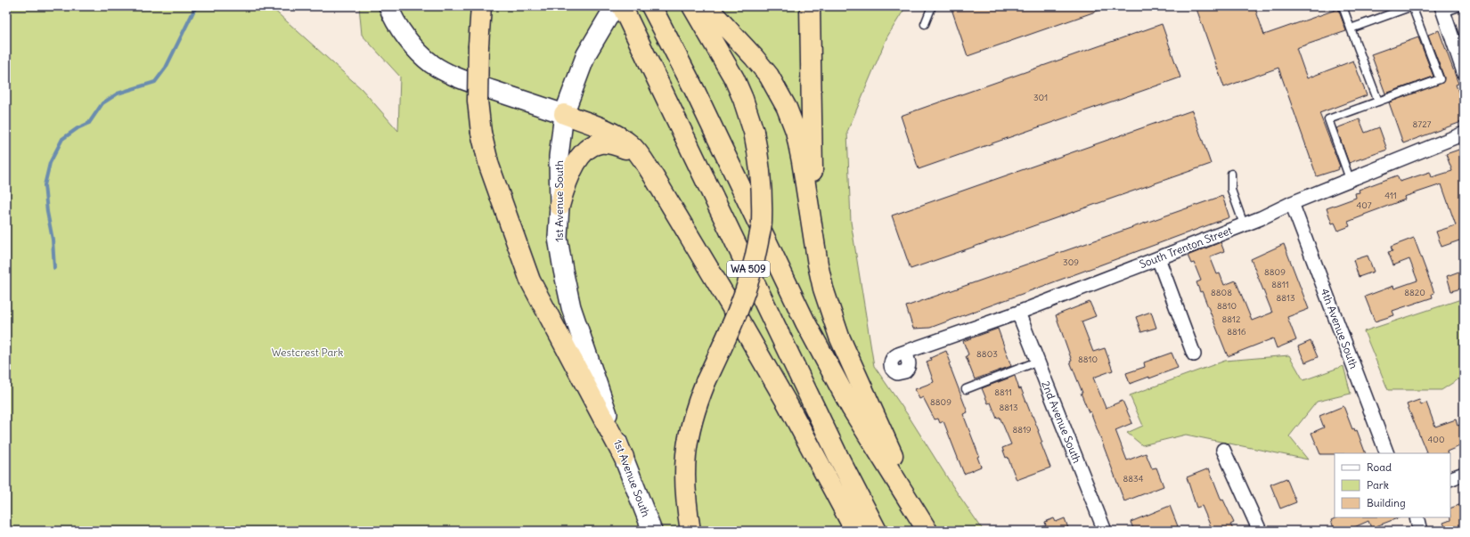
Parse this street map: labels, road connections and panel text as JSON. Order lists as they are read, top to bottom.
{
  "streets": {
    "highway": ["WA 509"],
    "main road": ["1st Avenue South"],
    "street": ["South Trenton Street", "4th Avenue South", "2nd Avenue South"]
  },
  "crossings": [
    ["South Trenton Street", "4th Avenue South"],
    ["South Trenton Street", "2nd Avenue South"]
  ],
  "parks": ["Westcrest Park"],
  "house_numbers": [
    "301",
    "8727",
    "411",
    "407",
    "309",
    "8809",
    "8811",
    "8808",
    "8820",
    "8813",
    "8810",
    "8812",
    "8816",
    "8803",
    "8810",
    "8811",
    "8809",
    "8813",
    "8819",
    "400",
    "8834"
  ],
  "legend": ["Road", "Park", "Building"]
}
